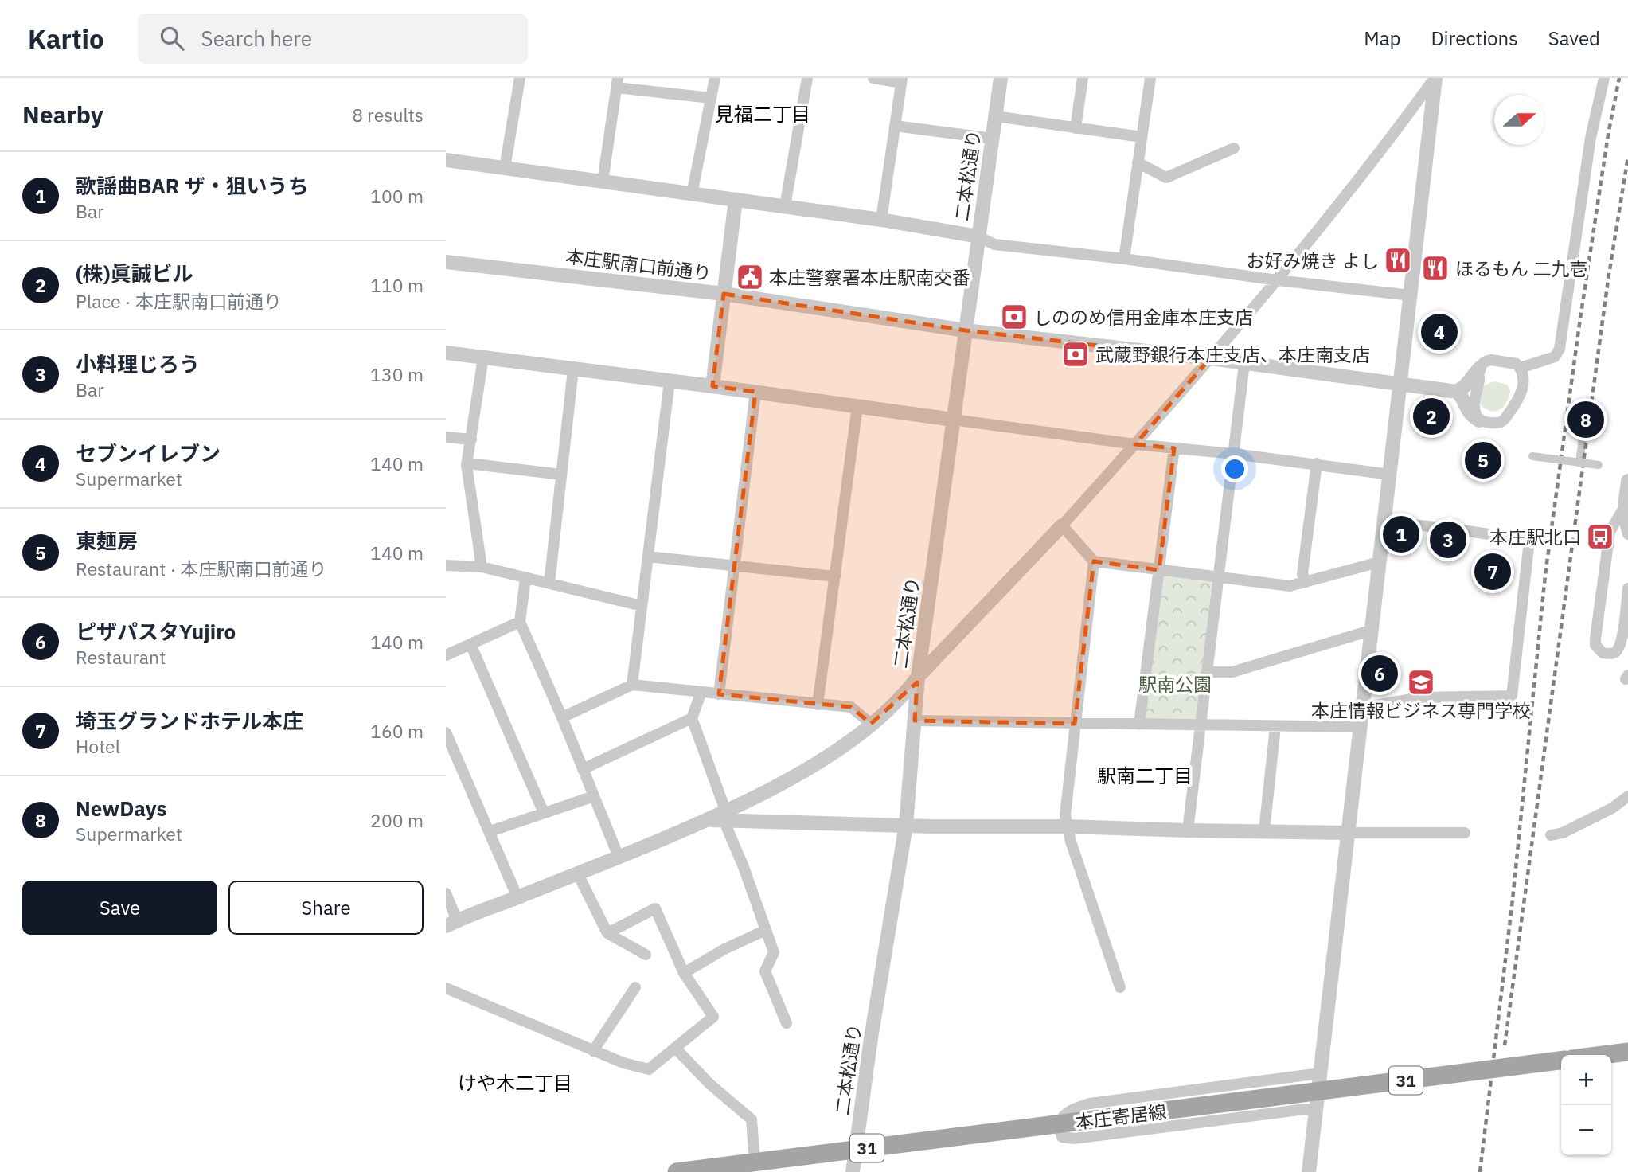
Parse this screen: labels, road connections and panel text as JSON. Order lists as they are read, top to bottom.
{
  "streets": {
    "main road": ["31", "本庄寄居線"],
    "street": ["二本松通り", "本庄駅南口前通り"]
  },
  "crossings": [
    ["二本松通り", "本庄駅南口前通り"],
    ["二本松通り", "本庄寄居線"]
  ],
  "districts": ["見福二丁目", "駅南二丁目", "けや木二丁目"],
  "parks": ["駅南公園"],
  "places": {
    "restaurant": ["お好み焼き よし", "ほるもん 二九壱"],
    "public building": ["本庄警察署本庄駅南交番"],
    "bank": ["しののめ信用金庫本庄支店", "武蔵野銀行本庄支店、本庄南支店"],
    "bus stop": ["本庄駅北口"],
    "school or university": ["本庄情報ビジネス専門学校"]
  },
  "north": "right",
  "page": {
    "header": "Kartio",
    "search": "Search here",
    "nav": ["Map", "Directions", "Saved"],
    "heading": ["Nearby", "8 results"],
    "list": [
      {
        "mark": "1",
        "name": "歌謡曲BAR ザ・狙いうち",
        "note": "Bar",
        "value": "100 m"
      },
      {
        "mark": "2",
        "name": "(株)眞誠ビル",
        "note": "Place · 本庄駅南口前通り",
        "value": "110 m"
      },
      {
        "mark": "3",
        "name": "小料理じろう",
        "note": "Bar",
        "value": "130 m"
      },
      {
        "mark": "4",
        "name": "セブンイレブン",
        "note": "Supermarket",
        "value": "140 m"
      },
      {
        "mark": "5",
        "name": "東麺房",
        "note": "Restaurant · 本庄駅南口前通り",
        "value": "140 m"
      },
      {
        "mark": "6",
        "name": "ピザパスタYujiro",
        "note": "Restaurant",
        "value": "140 m"
      },
      {
        "mark": "7",
        "name": "埼玉グランドホテル本庄",
        "note": "Hotel",
        "value": "160 m"
      },
      {
        "mark": "8",
        "name": "NewDays",
        "note": "Supermarket",
        "value": "200 m"
      }
    ],
    "pins": [
      "4",
      "2",
      "8",
      "5",
      "1",
      "3",
      "7",
      "6"
    ],
    "buttons": ["Save", "Share"],
    "map_buttons": ["+", "−"]
  }
}
